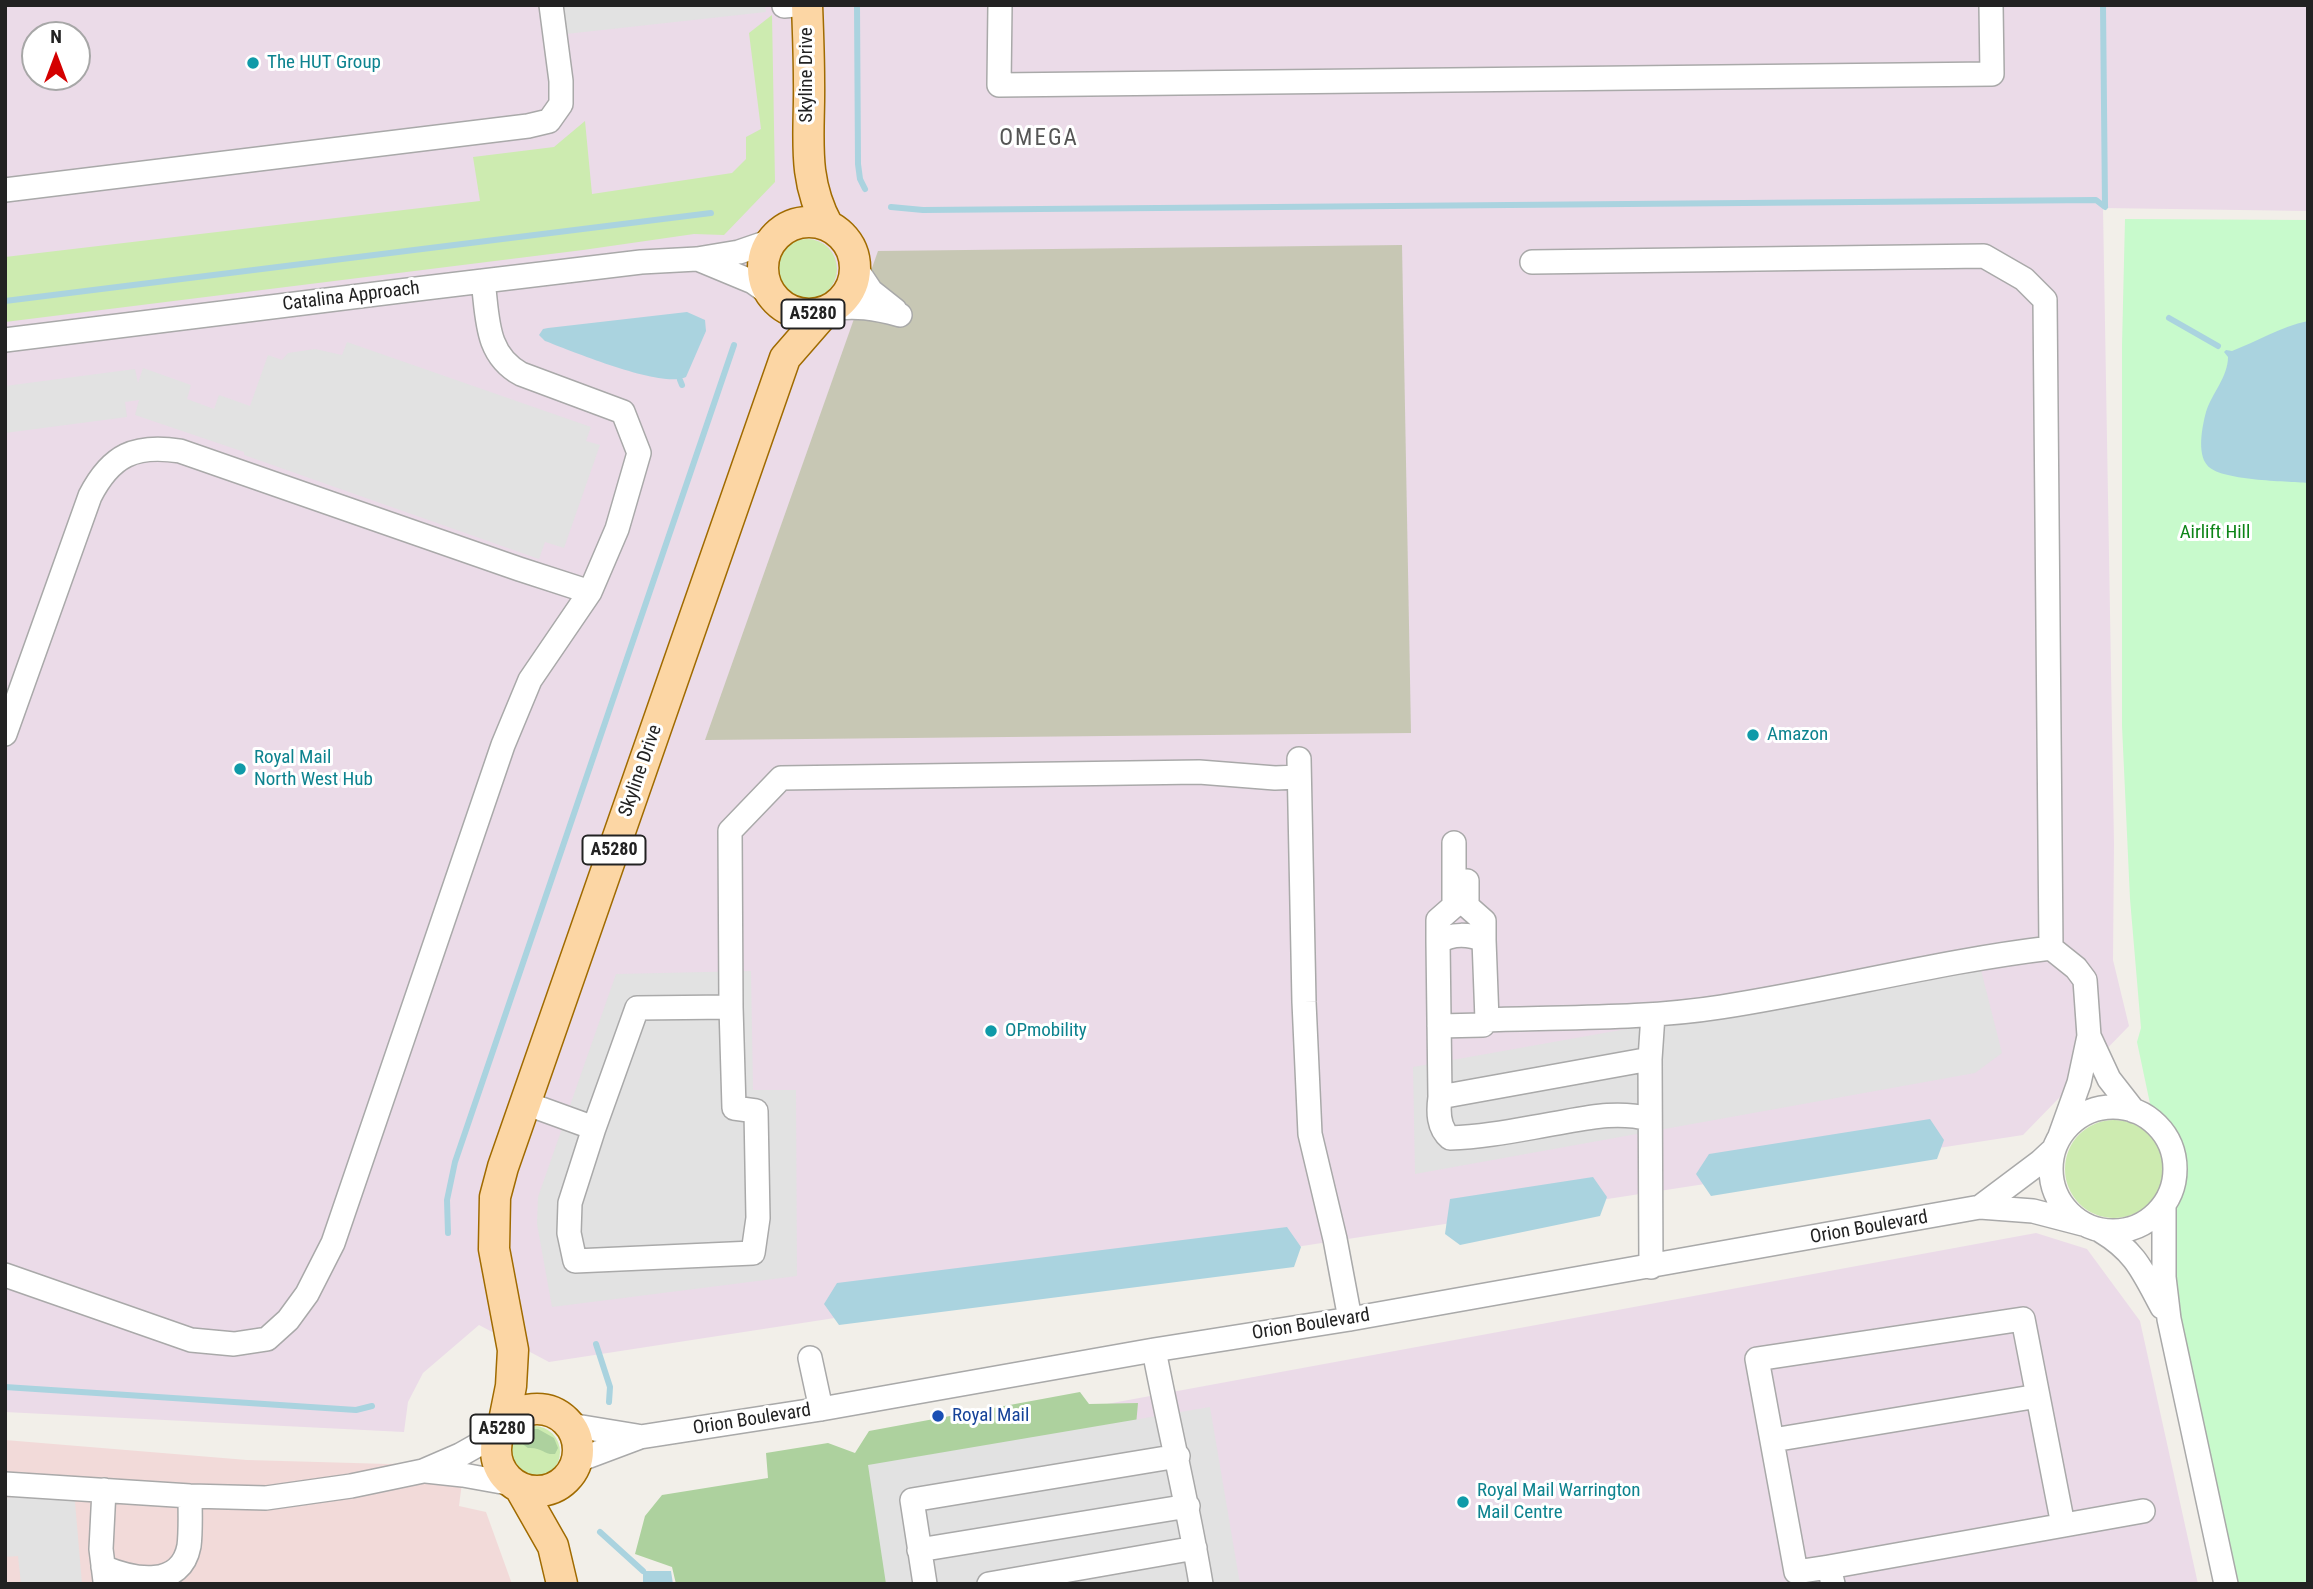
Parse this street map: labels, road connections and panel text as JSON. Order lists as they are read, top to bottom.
{
  "streets": {
    "main road": ["Skyline Drive", "A5280"],
    "street": ["Catalina Approach", "Orion Boulevard"]
  },
  "crossings": [
    ["Skyline Drive", "Catalina Approach"],
    ["Skyline Drive", "A5280"],
    ["Skyline Drive", "Orion Boulevard"],
    ["Catalina Approach", "A5280"],
    ["A5280", "Orion Boulevard"]
  ],
  "districts": ["OMEGA"],
  "parks": ["Airlift Hill"],
  "places": [
    "The HUT Group",
    "Amazon",
    "Royal Mail North West Hub",
    "OPmobility",
    "Royal Mail",
    "Royal Mail Warrington Mail Centre"
  ],
  "north": "top"
}
